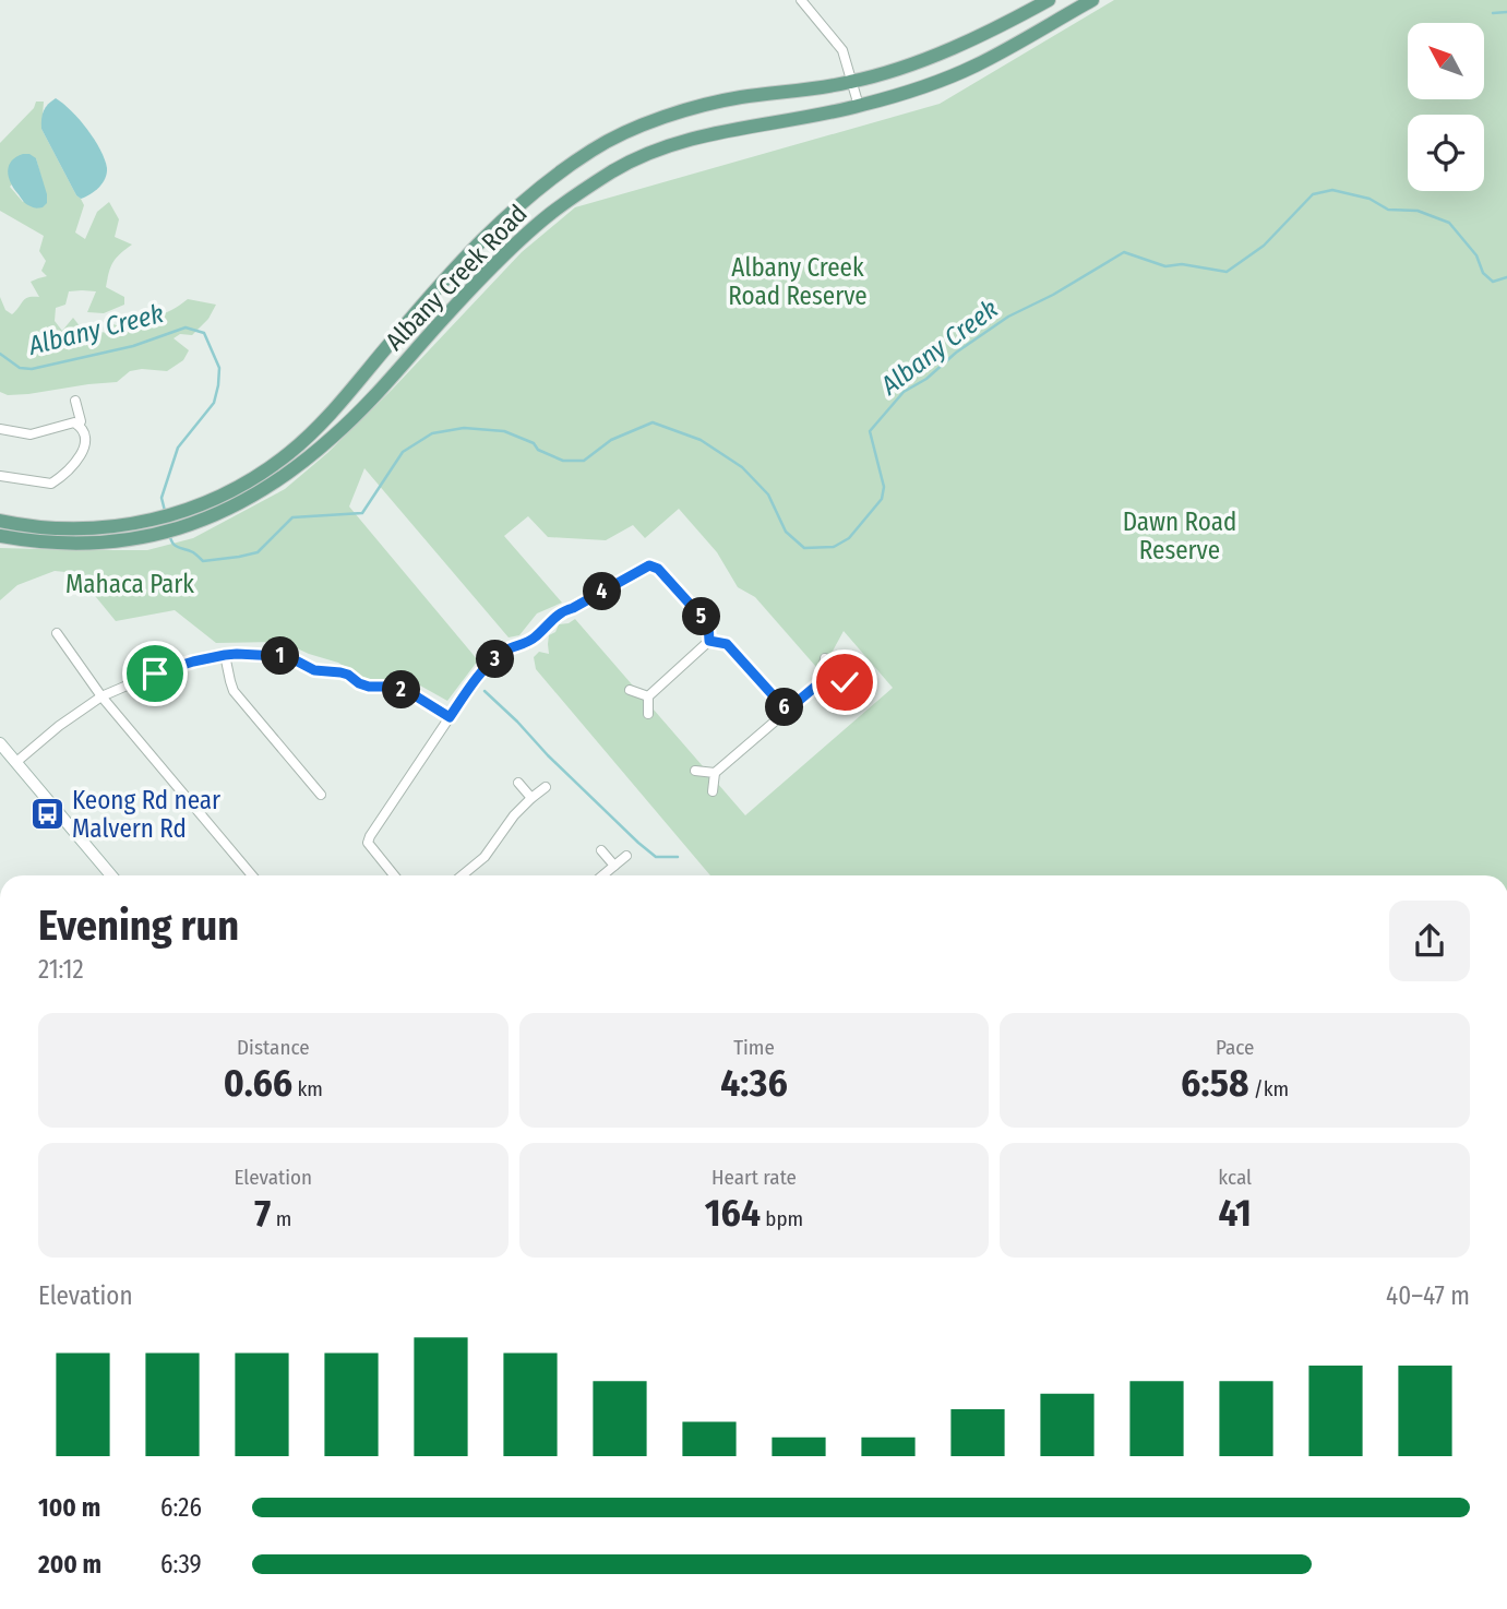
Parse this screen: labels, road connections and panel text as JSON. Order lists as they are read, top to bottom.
{
  "streets": {
    "main road": ["Albany Creek Road"]
  },
  "water": ["Albany Creek"],
  "parks": ["Albany Creek Road Reserve", "Dawn Road Reserve", "Mahaca Park"],
  "places": {
    "bus stop": ["Keong Rd near Malvern Rd"]
  },
  "north": "top left",
  "page": {
    "pins": [
      "4",
      "5",
      "1",
      "3",
      "2",
      "6"
    ],
    "heading": ["Evening run", "21:12"],
    "stats": [
      ["Distance", "0.66 km"],
      ["Time", "4:36"],
      ["Pace", "6:58 /km"],
      ["Elevation", "7 m"],
      ["Heart rate", "164 bpm"],
      ["kcal", "41"]
    ],
    "chart": ["Elevation", "40–47 m"],
    "list": [
      {
        "name": "100 m",
        "note": "6:26"
      },
      {
        "name": "200 m",
        "note": "6:39"
      }
    ]
  }
}
